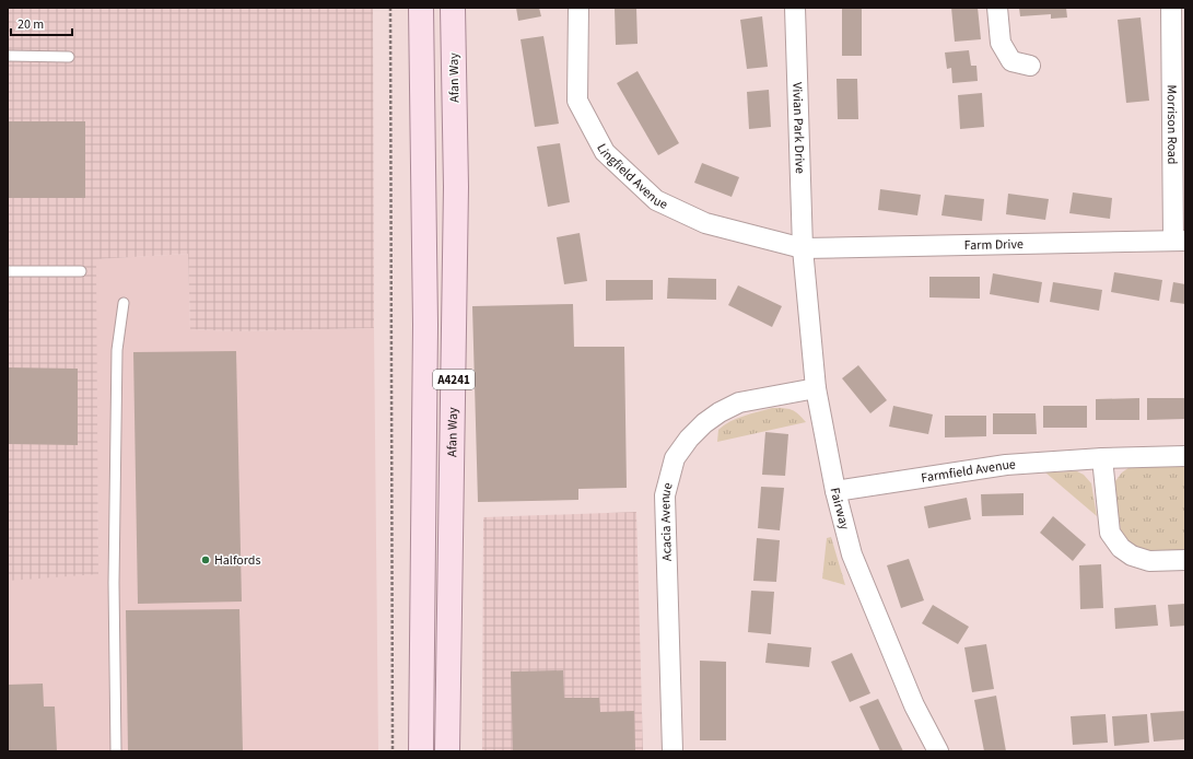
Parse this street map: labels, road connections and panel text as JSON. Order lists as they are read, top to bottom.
{
  "streets": {
    "main road": ["Afan Way", "A4241"],
    "street": [
      "Morrison Road",
      "Vivian Park Drive",
      "Lingfield Avenue",
      "Farm Drive",
      "Farmfield Avenue",
      "Fairway",
      "Acacia Avenue"
    ]
  },
  "crossings": [
    ["Morrison Road", "Farm Drive"],
    ["Vivian Park Drive", "Lingfield Avenue"],
    ["Vivian Park Drive", "Farm Drive"],
    ["Vivian Park Drive", "Fairway"],
    ["Lingfield Avenue", "Farm Drive"],
    ["Lingfield Avenue", "Fairway"],
    ["Farm Drive", "Fairway"],
    ["Farmfield Avenue", "Fairway"],
    ["Fairway", "Acacia Avenue"]
  ],
  "places": ["Halfords"],
  "scale_bar": "20 m"
}
